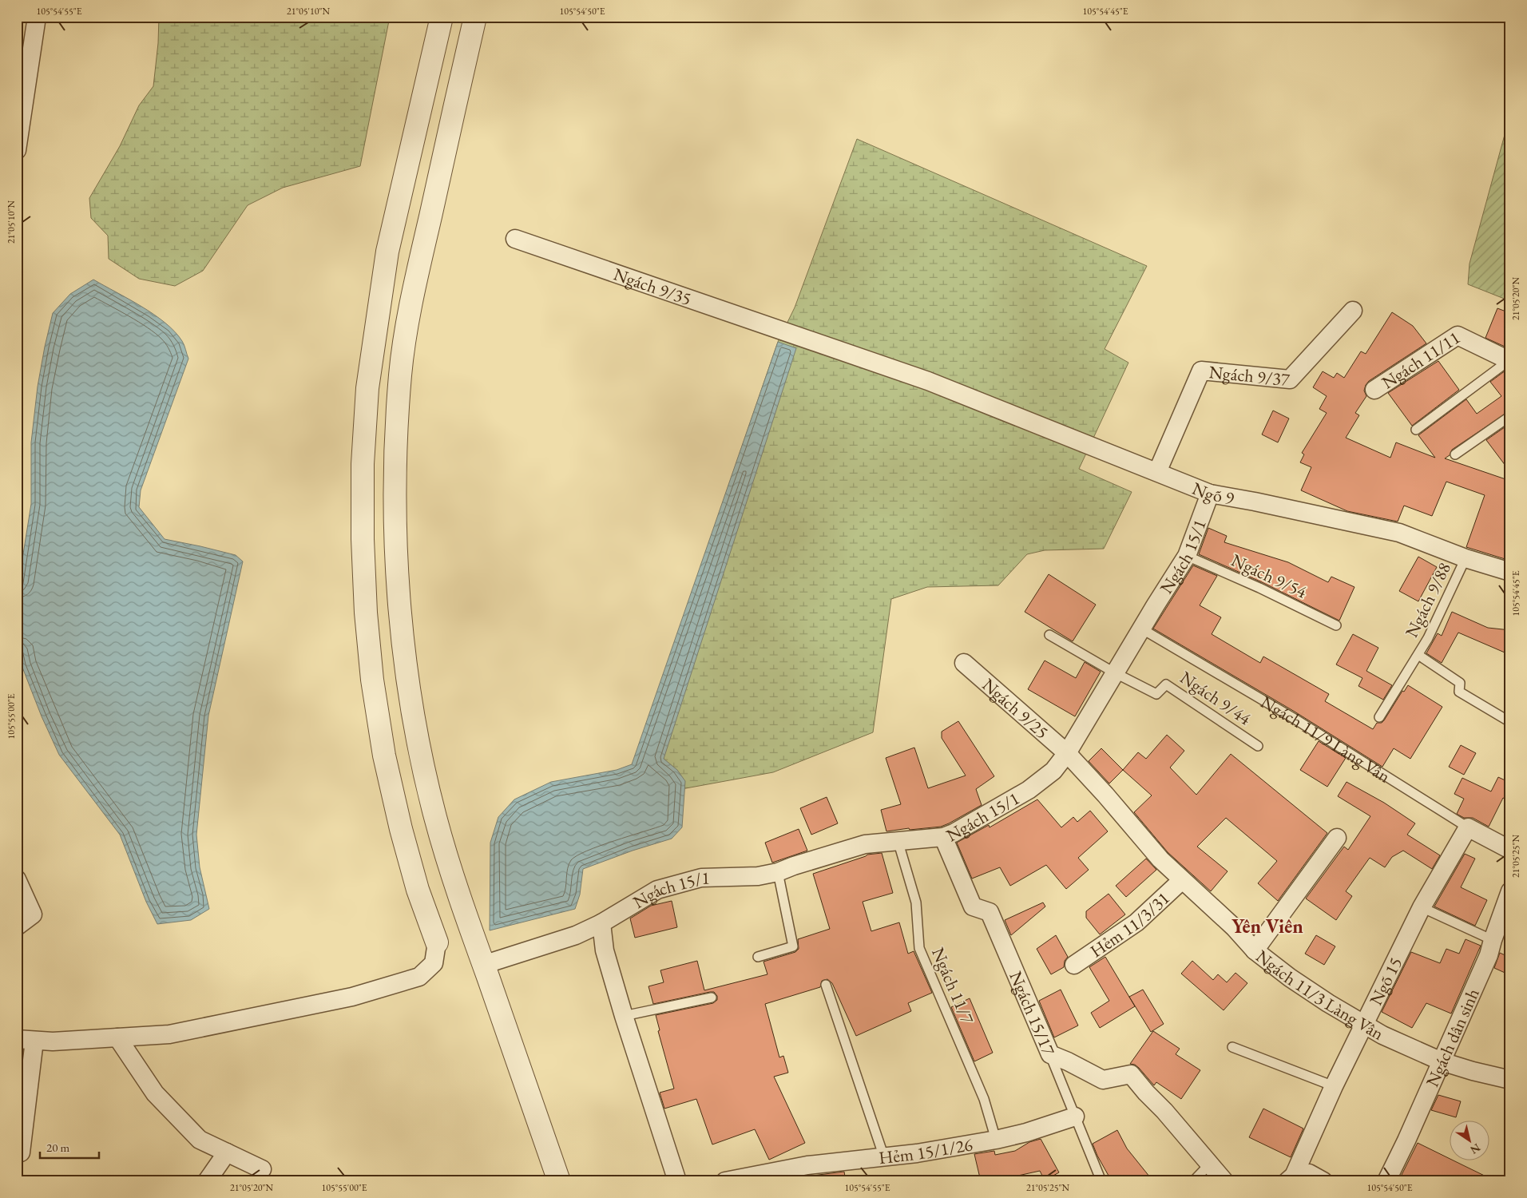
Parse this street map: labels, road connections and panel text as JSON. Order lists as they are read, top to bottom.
{
  "streets": {
    "street": [
      "Ngách 9/35",
      "Ngách 11/11",
      "Ngách 9/37",
      "Ngõ 9",
      "Ngách 15/1",
      "Ngách 9/25",
      "Ngách 11/9 Làng Vân",
      "Hẻm 11/3/31",
      "Ngõ 15",
      "Ngách 11/3 Làng Vân",
      "Ngách 15/17",
      "Ngách dân sinh",
      "Hẻm 15/1/26"
    ],
    "lane": [
      "Ngách 9/54",
      "Ngách 9/88",
      "Ngách 9/44",
      "Ngách 11/7"
    ]
  },
  "crossings": [
    ["Ngách 9/35", "Ngõ 9"],
    ["Ngách 9/37", "Ngõ 9"],
    ["Ngõ 9", "Ngách 15/1"],
    ["Ngõ 9", "Ngách 9/88"],
    ["Ngách 15/1", "Ngách 9/54"],
    ["Ngách 15/1", "Ngách 9/44"],
    ["Ngách 15/1", "Ngách 9/25"],
    ["Ngách 15/1", "Ngách 11/9 Làng Vân"],
    ["Ngách 15/1", "Ngách 11/7"],
    ["Ngách 15/1", "Ngách 11/3 Làng Vân"],
    ["Ngách 15/1", "Ngách 15/17"],
    ["Ngách 9/25", "Ngách 11/3 Làng Vân"],
    ["Ngách 11/9 Làng Vân", "Ngõ 15"],
    ["Hẻm 11/3/31", "Ngách 11/3 Làng Vân"],
    ["Ngõ 15", "Ngách 11/3 Làng Vân"],
    ["Ngách 11/7", "Hẻm 15/1/26"],
    ["Ngách 11/3 Làng Vân", "Ngách dân sinh"]
  ],
  "districts": ["Yên Viên"],
  "scale_bar": "20 m",
  "north": "bottom right",
  "coordinates": [
    "105°54'55\"E",
    "21°05'10\"N",
    "105°54'50\"E",
    "105°54'45\"E",
    "21°05'20\"N",
    "105°55'00\"E",
    "21°05'25\"N"
  ]
}
